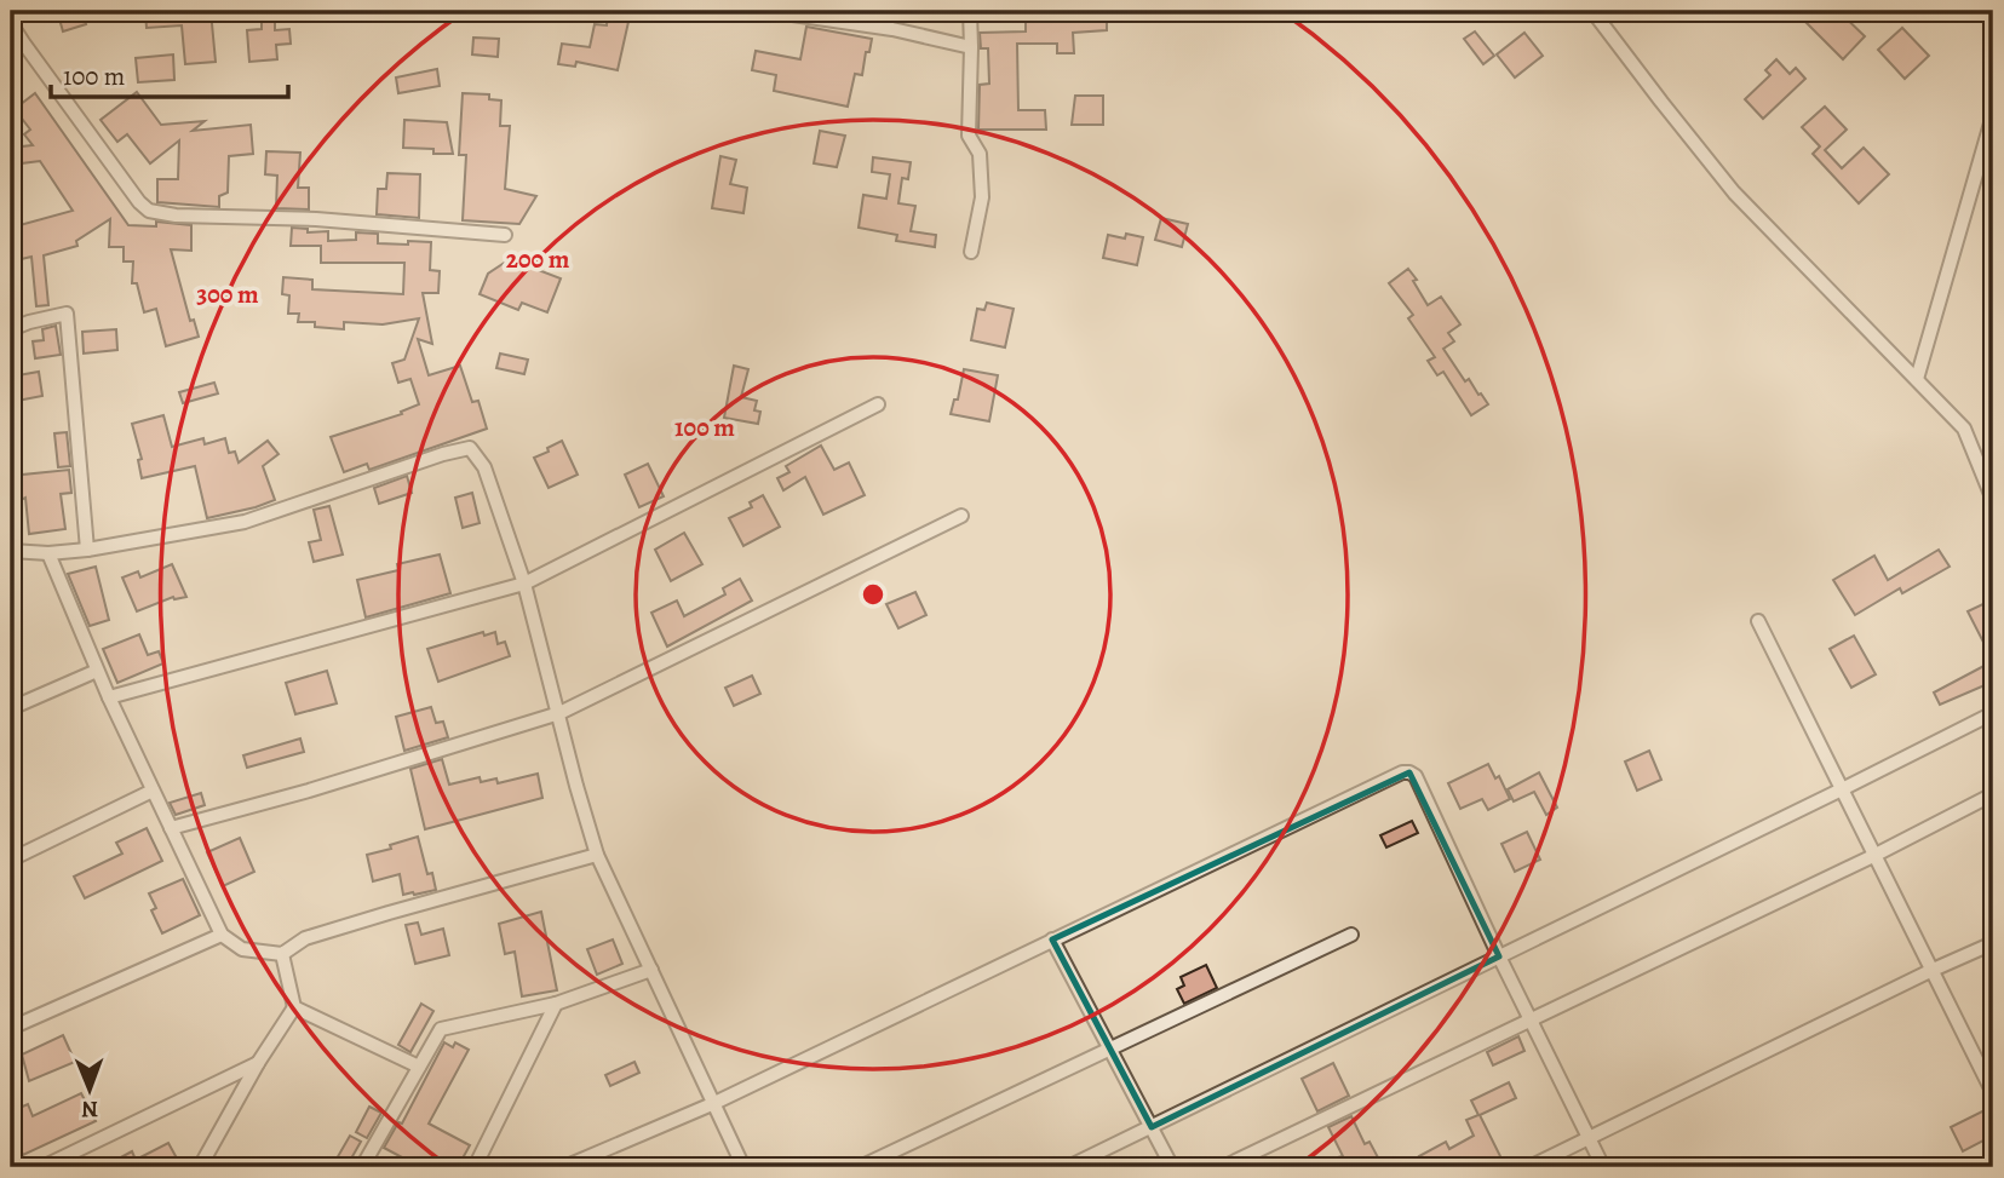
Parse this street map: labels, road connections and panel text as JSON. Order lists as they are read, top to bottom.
{
  "scale_bar": "100 m",
  "north": "bottom",
  "rings": ["200 m", "300 m", "100 m"]
}
